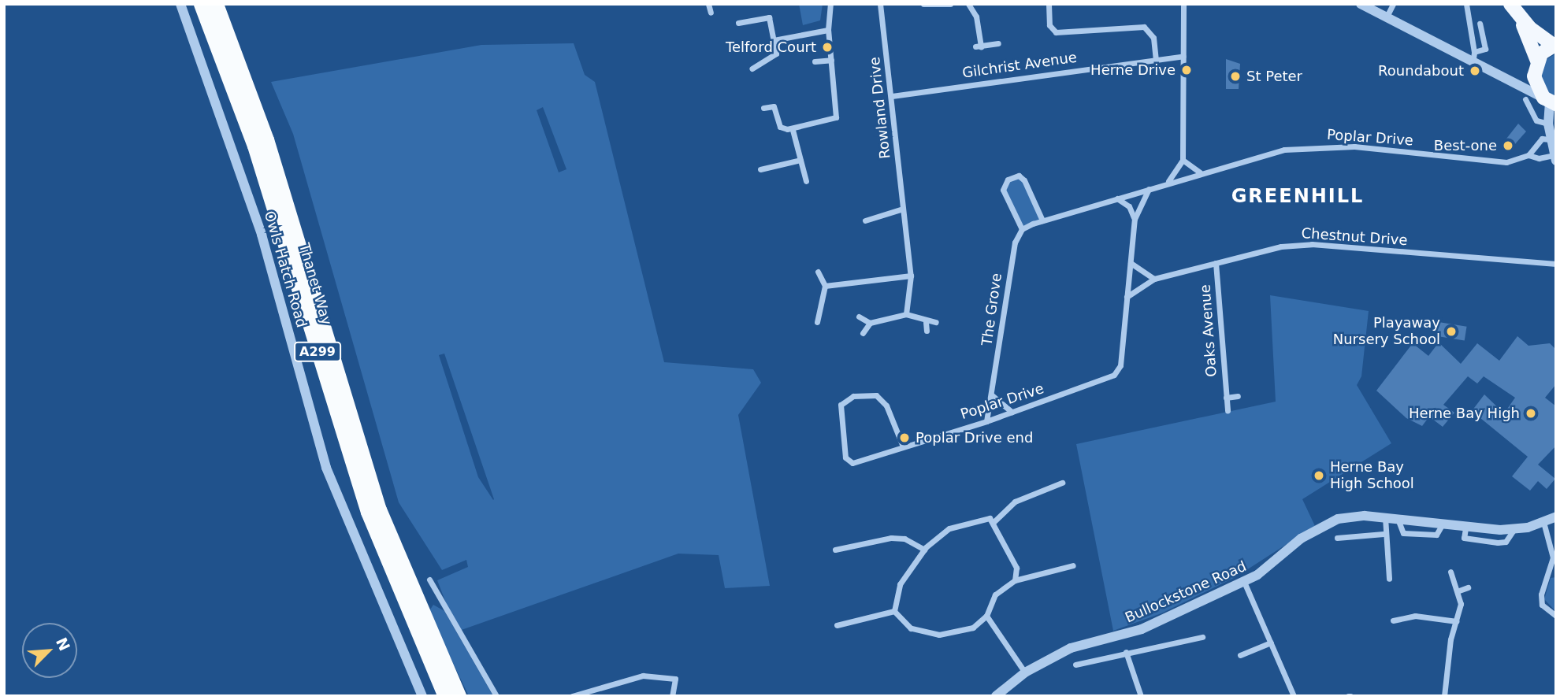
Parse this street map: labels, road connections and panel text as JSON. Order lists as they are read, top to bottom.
{
  "streets": {
    "highway": ["Thanet Way", "A299"],
    "street": [
      "Gilchrist Avenue",
      "Rowland Drive",
      "Poplar Drive",
      "Chestnut Drive",
      "Owls Hatch Road",
      "The Grove",
      "Oaks Avenue",
      "Bullockstone Road"
    ]
  },
  "crossings": [
    ["Gilchrist Avenue", "Rowland Drive"],
    ["Poplar Drive", "Chestnut Drive"],
    ["Poplar Drive", "The Grove"],
    ["Chestnut Drive", "Oaks Avenue"]
  ],
  "districts": ["GREENHILL"],
  "places": [
    "Telford Court",
    "Herne Drive",
    "Roundabout",
    "St Peter",
    "Best-one",
    "Playaway Nursery School",
    "Herne Bay High",
    "Poplar Drive end",
    "Herne Bay High School"
  ],
  "north": "top right"
}
